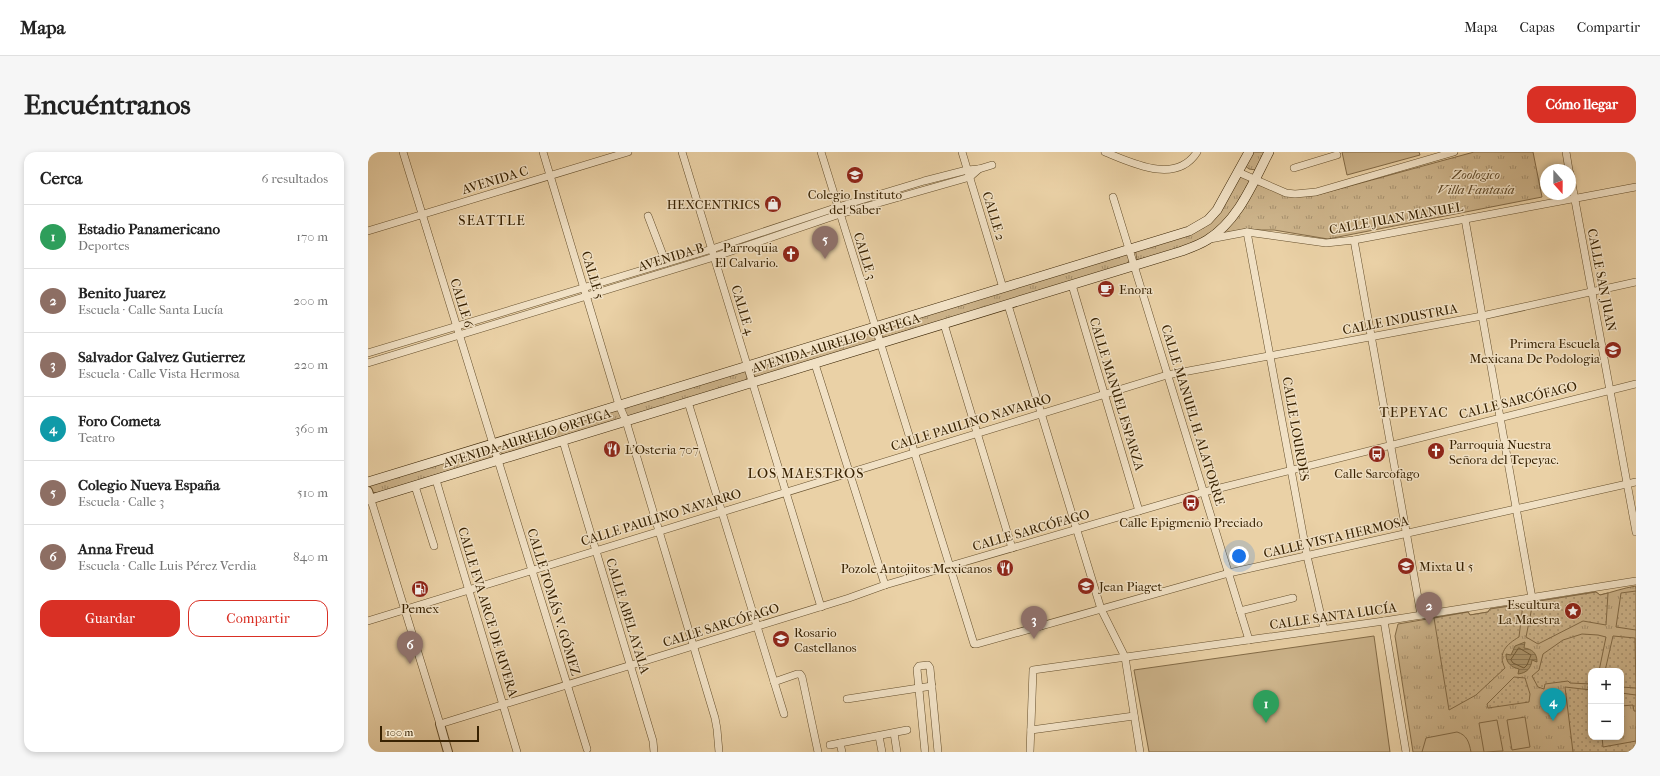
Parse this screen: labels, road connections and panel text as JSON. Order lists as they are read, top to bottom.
{
  "streets": {
    "main road": ["AVENIDA AURELIO ORTEGA"],
    "street": [
      "AVENIDA C",
      "CALLE 2",
      "CALLE JUAN MANUEL",
      "CALLE 3",
      "AVENIDA B",
      "CALLE 5",
      "CALLE SAN JUAN",
      "CALLE 6",
      "CALLE 4",
      "CALLE INDUSTRIA",
      "CALLE MANUEL ESPARZA",
      "CALLE SARCÓFAGO",
      "CALLE MANUEL H. ALATORRE",
      "CALLE PAULINO NAVARRO",
      "CALLE LOURDES",
      "CALLE VISTA HERMOSA",
      "CALLE TOMÁS V. GÓMEZ",
      "CALLE EVA ARCE DE RIVERA",
      "CALLE ABEL AYALA",
      "CALLE SANTA LUCÍA"
    ]
  },
  "crossings": [
    ["AVENIDA C", "CALLE 5"],
    ["AVENIDA C", "CALLE 6"],
    ["CALLE 2", "AVENIDA B"],
    ["CALLE 2", "AVENIDA AURELIO ORTEGA"],
    ["CALLE JUAN MANUEL", "AVENIDA AURELIO ORTEGA"],
    ["CALLE JUAN MANUEL", "CALLE LOURDES"],
    ["CALLE 3", "AVENIDA B"],
    ["CALLE 3", "AVENIDA AURELIO ORTEGA"],
    ["CALLE 3", "CALLE SARCÓFAGO"],
    ["CALLE 3", "CALLE PAULINO NAVARRO"],
    ["CALLE 3", "CALLE VISTA HERMOSA"],
    ["AVENIDA B", "CALLE 5"],
    ["AVENIDA B", "CALLE 6"],
    ["AVENIDA B", "CALLE 4"],
    ["CALLE 5", "AVENIDA AURELIO ORTEGA"],
    ["CALLE 5", "CALLE SARCÓFAGO"],
    ["CALLE 5", "CALLE PAULINO NAVARRO"],
    ["CALLE SAN JUAN", "CALLE INDUSTRIA"],
    ["CALLE SAN JUAN", "CALLE SARCÓFAGO"],
    ["CALLE SAN JUAN", "CALLE VISTA HERMOSA"],
    ["CALLE 6", "AVENIDA AURELIO ORTEGA"],
    ["CALLE 6", "CALLE TOMÁS V. GÓMEZ"],
    ["CALLE 4", "AVENIDA AURELIO ORTEGA"],
    ["CALLE 4", "CALLE SARCÓFAGO"],
    ["CALLE 4", "CALLE PAULINO NAVARRO"],
    ["CALLE INDUSTRIA", "CALLE MANUEL H. ALATORRE"],
    ["CALLE INDUSTRIA", "CALLE PAULINO NAVARRO"],
    ["CALLE INDUSTRIA", "CALLE LOURDES"],
    ["AVENIDA AURELIO ORTEGA", "CALLE MANUEL ESPARZA"],
    ["AVENIDA AURELIO ORTEGA", "CALLE MANUEL H. ALATORRE"],
    ["AVENIDA AURELIO ORTEGA", "CALLE TOMÁS V. GÓMEZ"],
    ["AVENIDA AURELIO ORTEGA", "CALLE EVA ARCE DE RIVERA"],
    ["AVENIDA AURELIO ORTEGA", "CALLE ABEL AYALA"],
    ["CALLE MANUEL ESPARZA", "CALLE SARCÓFAGO"],
    ["CALLE MANUEL ESPARZA", "CALLE PAULINO NAVARRO"],
    ["CALLE SARCÓFAGO", "CALLE MANUEL H. ALATORRE"],
    ["CALLE SARCÓFAGO", "CALLE LOURDES"],
    ["CALLE SARCÓFAGO", "CALLE TOMÁS V. GÓMEZ"],
    ["CALLE SARCÓFAGO", "CALLE EVA ARCE DE RIVERA"],
    ["CALLE SARCÓFAGO", "CALLE ABEL AYALA"],
    ["CALLE MANUEL H. ALATORRE", "CALLE PAULINO NAVARRO"],
    ["CALLE MANUEL H. ALATORRE", "CALLE VISTA HERMOSA"],
    ["CALLE MANUEL H. ALATORRE", "CALLE SANTA LUCÍA"],
    ["CALLE PAULINO NAVARRO", "CALLE TOMÁS V. GÓMEZ"],
    ["CALLE PAULINO NAVARRO", "CALLE EVA ARCE DE RIVERA"],
    ["CALLE PAULINO NAVARRO", "CALLE ABEL AYALA"],
    ["CALLE LOURDES", "CALLE VISTA HERMOSA"],
    ["CALLE LOURDES", "CALLE SANTA LUCÍA"]
  ],
  "districts": ["SEATTLE", "TEPEYAC", "LOS MAESTROS"],
  "parks": ["Zoologico Villa Fantasía"],
  "places": {
    "school or university": [
      "Colegio Instituto del Saber",
      "Primera Escuela Mexicana De Podologia",
      "Mixta U 5",
      "Jean Piaget",
      "Rosario Castellanos"
    ],
    "shop": ["HEXCENTRICS"],
    "church": ["Parroquia El Calvario.", "Parroquia Nuestra Señora del Tepeyac."],
    "cafe": ["Enora"],
    "restaurant": ["L'Osteria 707", "Pozole Antojitos Mexicanos"],
    "bus stop": ["Calle Sarcofago", "Calle Epigmenio Preciado"],
    "fuel station": ["Pemex"],
    "place": ["Escultura La Maestra"]
  },
  "scale_bar": "100 m",
  "north": "bottom",
  "page": {
    "header": "Mapa",
    "nav": ["Mapa", "Capas", "Compartir"],
    "buttons": [
      "Cómo llegar",
      ["Guardar", "Compartir"]
    ],
    "title": "Encuéntranos",
    "heading": ["Cerca", "6 resultados"],
    "list": [
      {
        "mark": "1",
        "name": "Estadio Panamericano",
        "note": "Deportes",
        "value": "170 m"
      },
      {
        "mark": "2",
        "name": "Benito Juarez",
        "note": "Escuela · Calle Santa Lucía",
        "value": "200 m"
      },
      {
        "mark": "3",
        "name": "Salvador Galvez Gutierrez",
        "note": "Escuela · Calle Vista Hermosa",
        "value": "220 m"
      },
      {
        "mark": "4",
        "name": "Foro Cometa",
        "note": "Teatro",
        "value": "360 m"
      },
      {
        "mark": "5",
        "name": "Colegio Nueva España",
        "note": "Escuela · Calle 3",
        "value": "510 m"
      },
      {
        "mark": "6",
        "name": "Anna Freud",
        "note": "Escuela · Calle Luis Pérez Verdia",
        "value": "840 m"
      }
    ],
    "pins": [
      "5",
      "2",
      "3",
      "6",
      "4",
      "1"
    ],
    "map_buttons": ["+", "−"],
    "scale": "100 m"
  }
}
